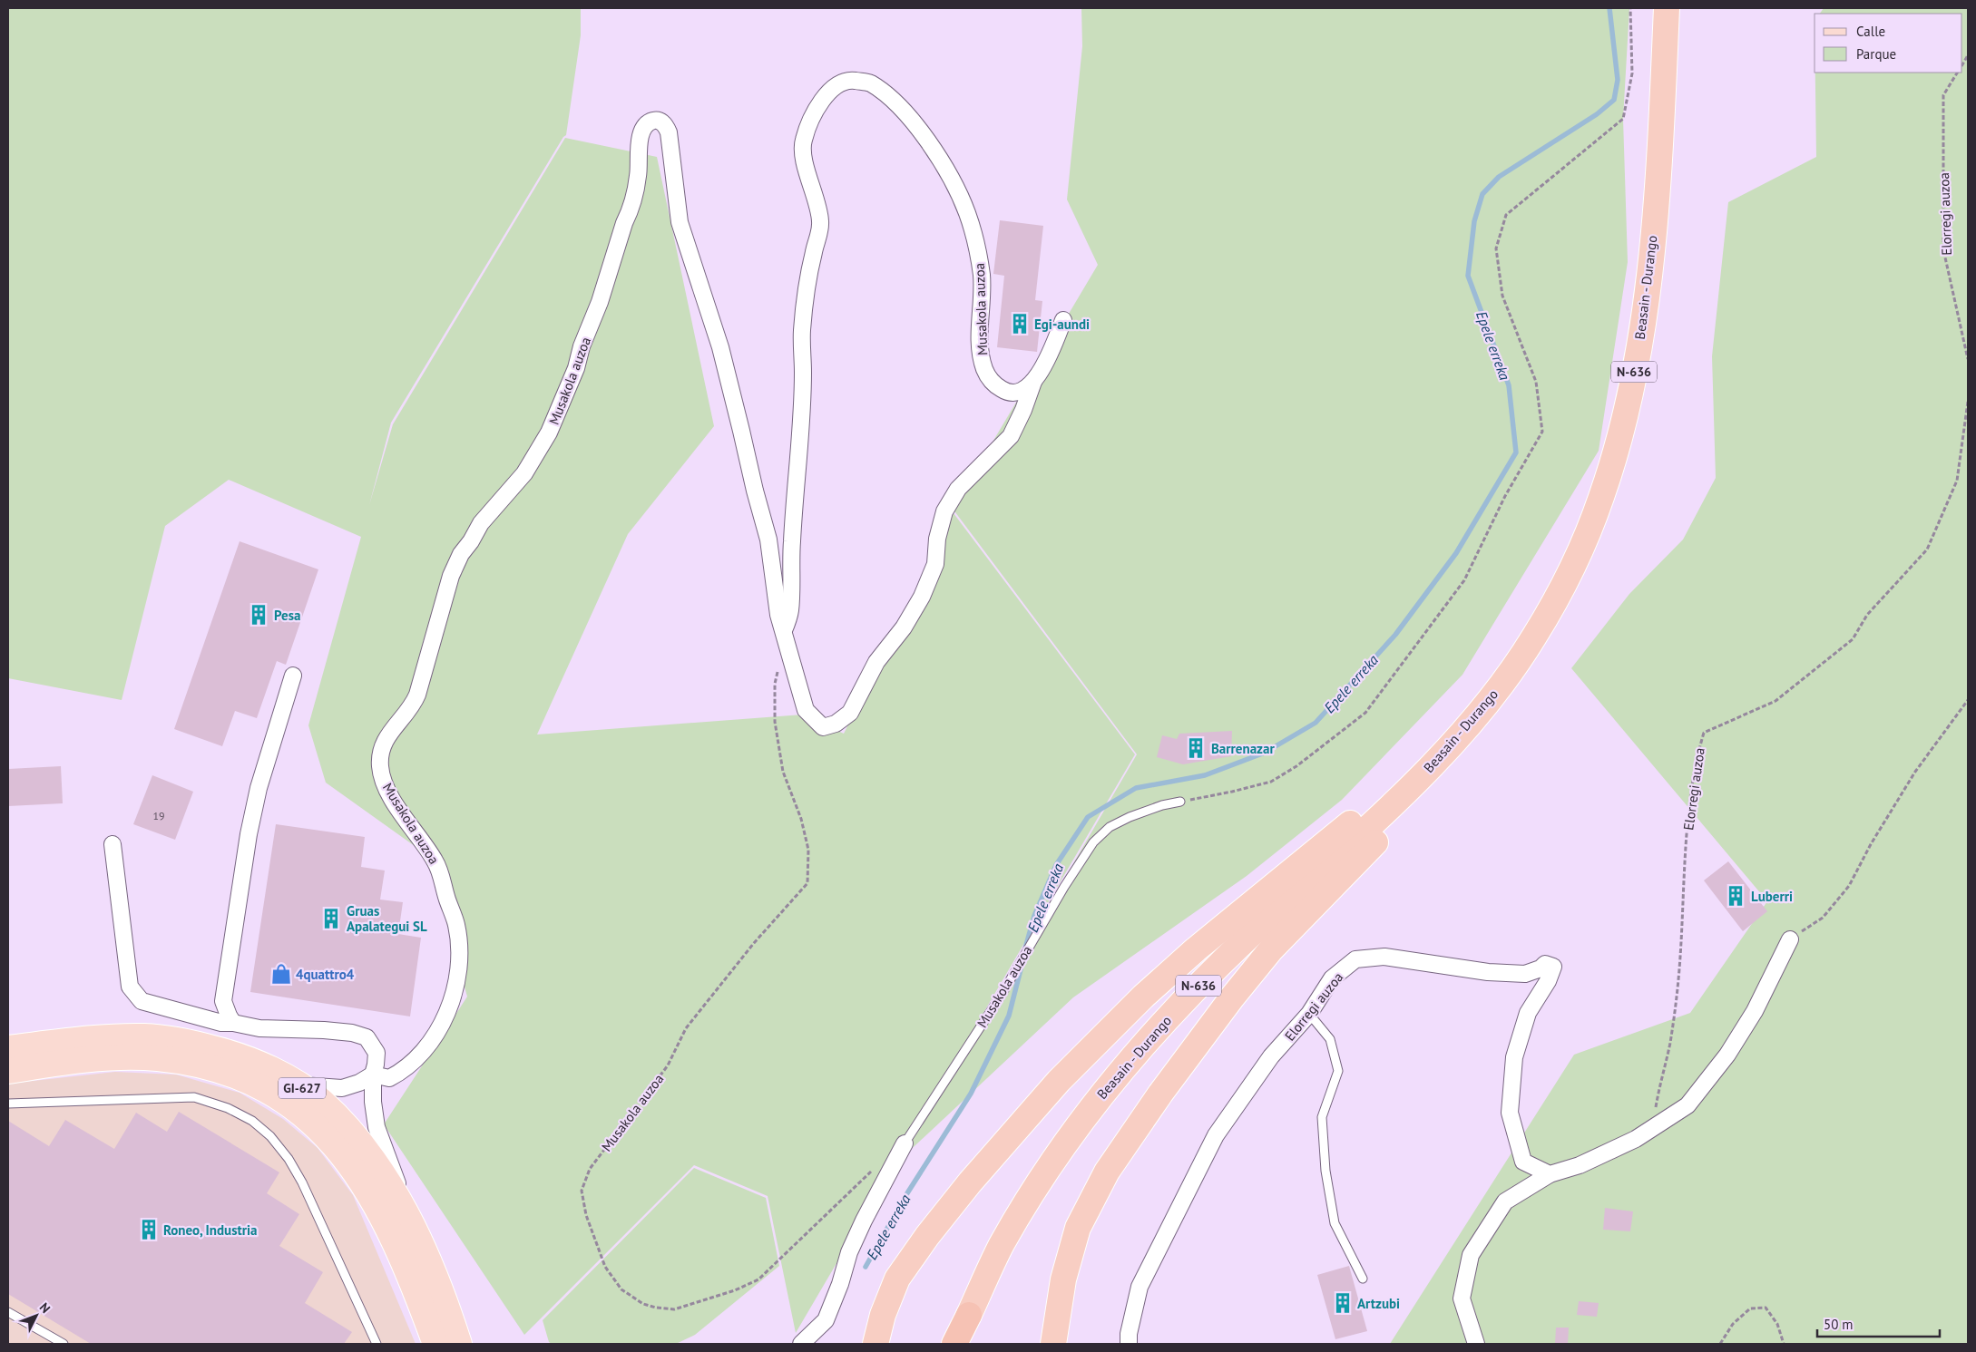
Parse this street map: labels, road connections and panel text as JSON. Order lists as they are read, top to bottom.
{
  "streets": {
    "highway": ["Beasain - Durango", "N-636"],
    "main road": ["GI-627"],
    "street": ["Elorregi auzoa", "Musakola auzoa"]
  },
  "crossings": [
    ["Musakola auzoa", "GI-627"]
  ],
  "water": ["Epele erreka"],
  "places": {
    "building": [
      "Egi-aundi",
      "Pesa",
      "Barrenazar",
      "Luberri",
      "Gruas Apalategui SL",
      "Roneo, Industria",
      "Artzubi"
    ],
    "shop": ["4quattro4"]
  },
  "house_numbers": ["19"],
  "legend": ["Calle", "Parque"],
  "scale_bar": "50 m",
  "north": "top right"
}
